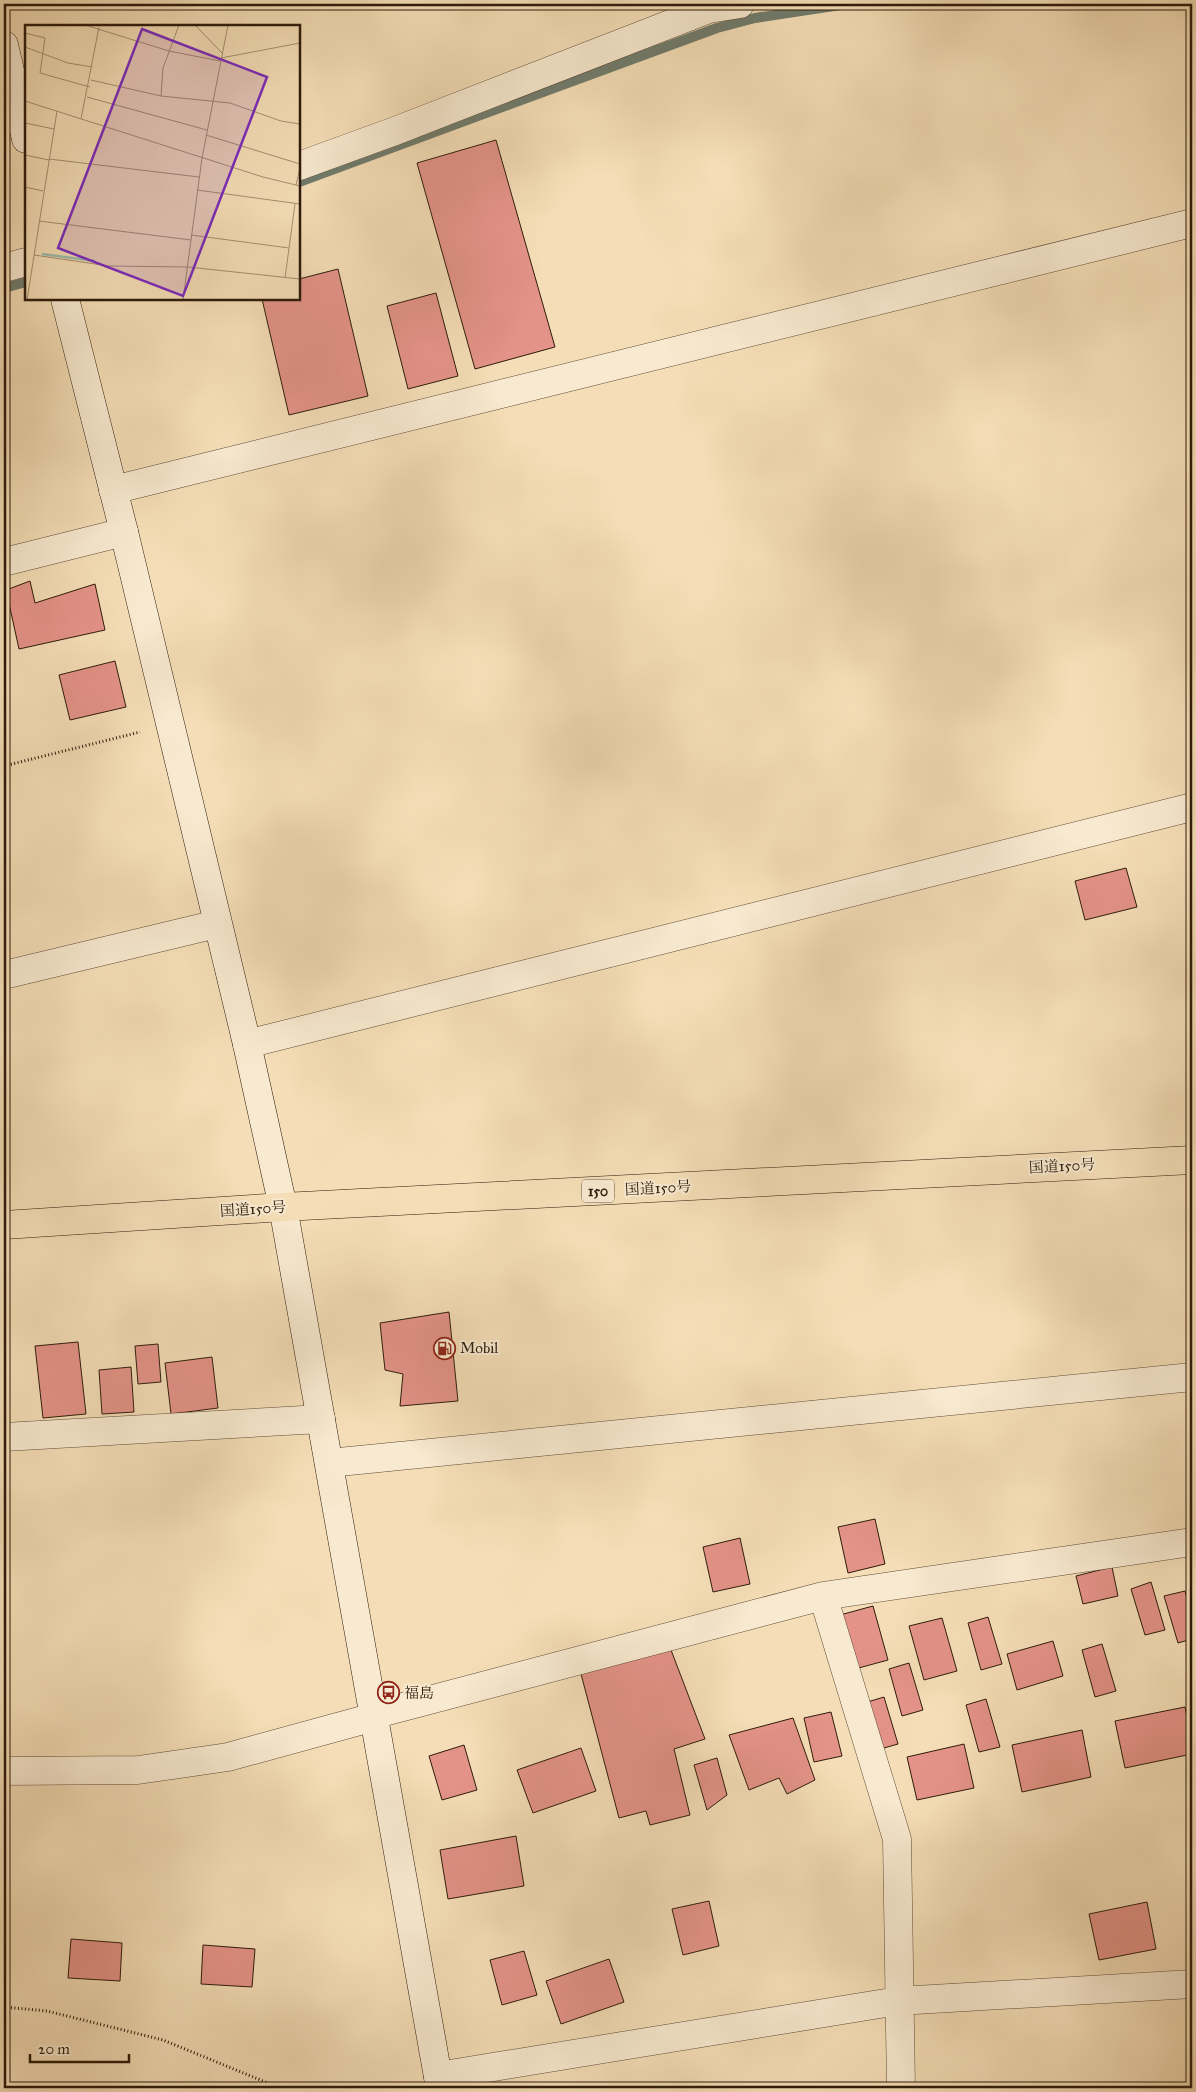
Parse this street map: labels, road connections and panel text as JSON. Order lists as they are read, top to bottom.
{
  "streets": {
    "highway": ["国道150号", "150"]
  },
  "places": {
    "fuel station": ["Mobil"],
    "bus stop": ["福島"]
  },
  "scale_bar": "20 m"
}
